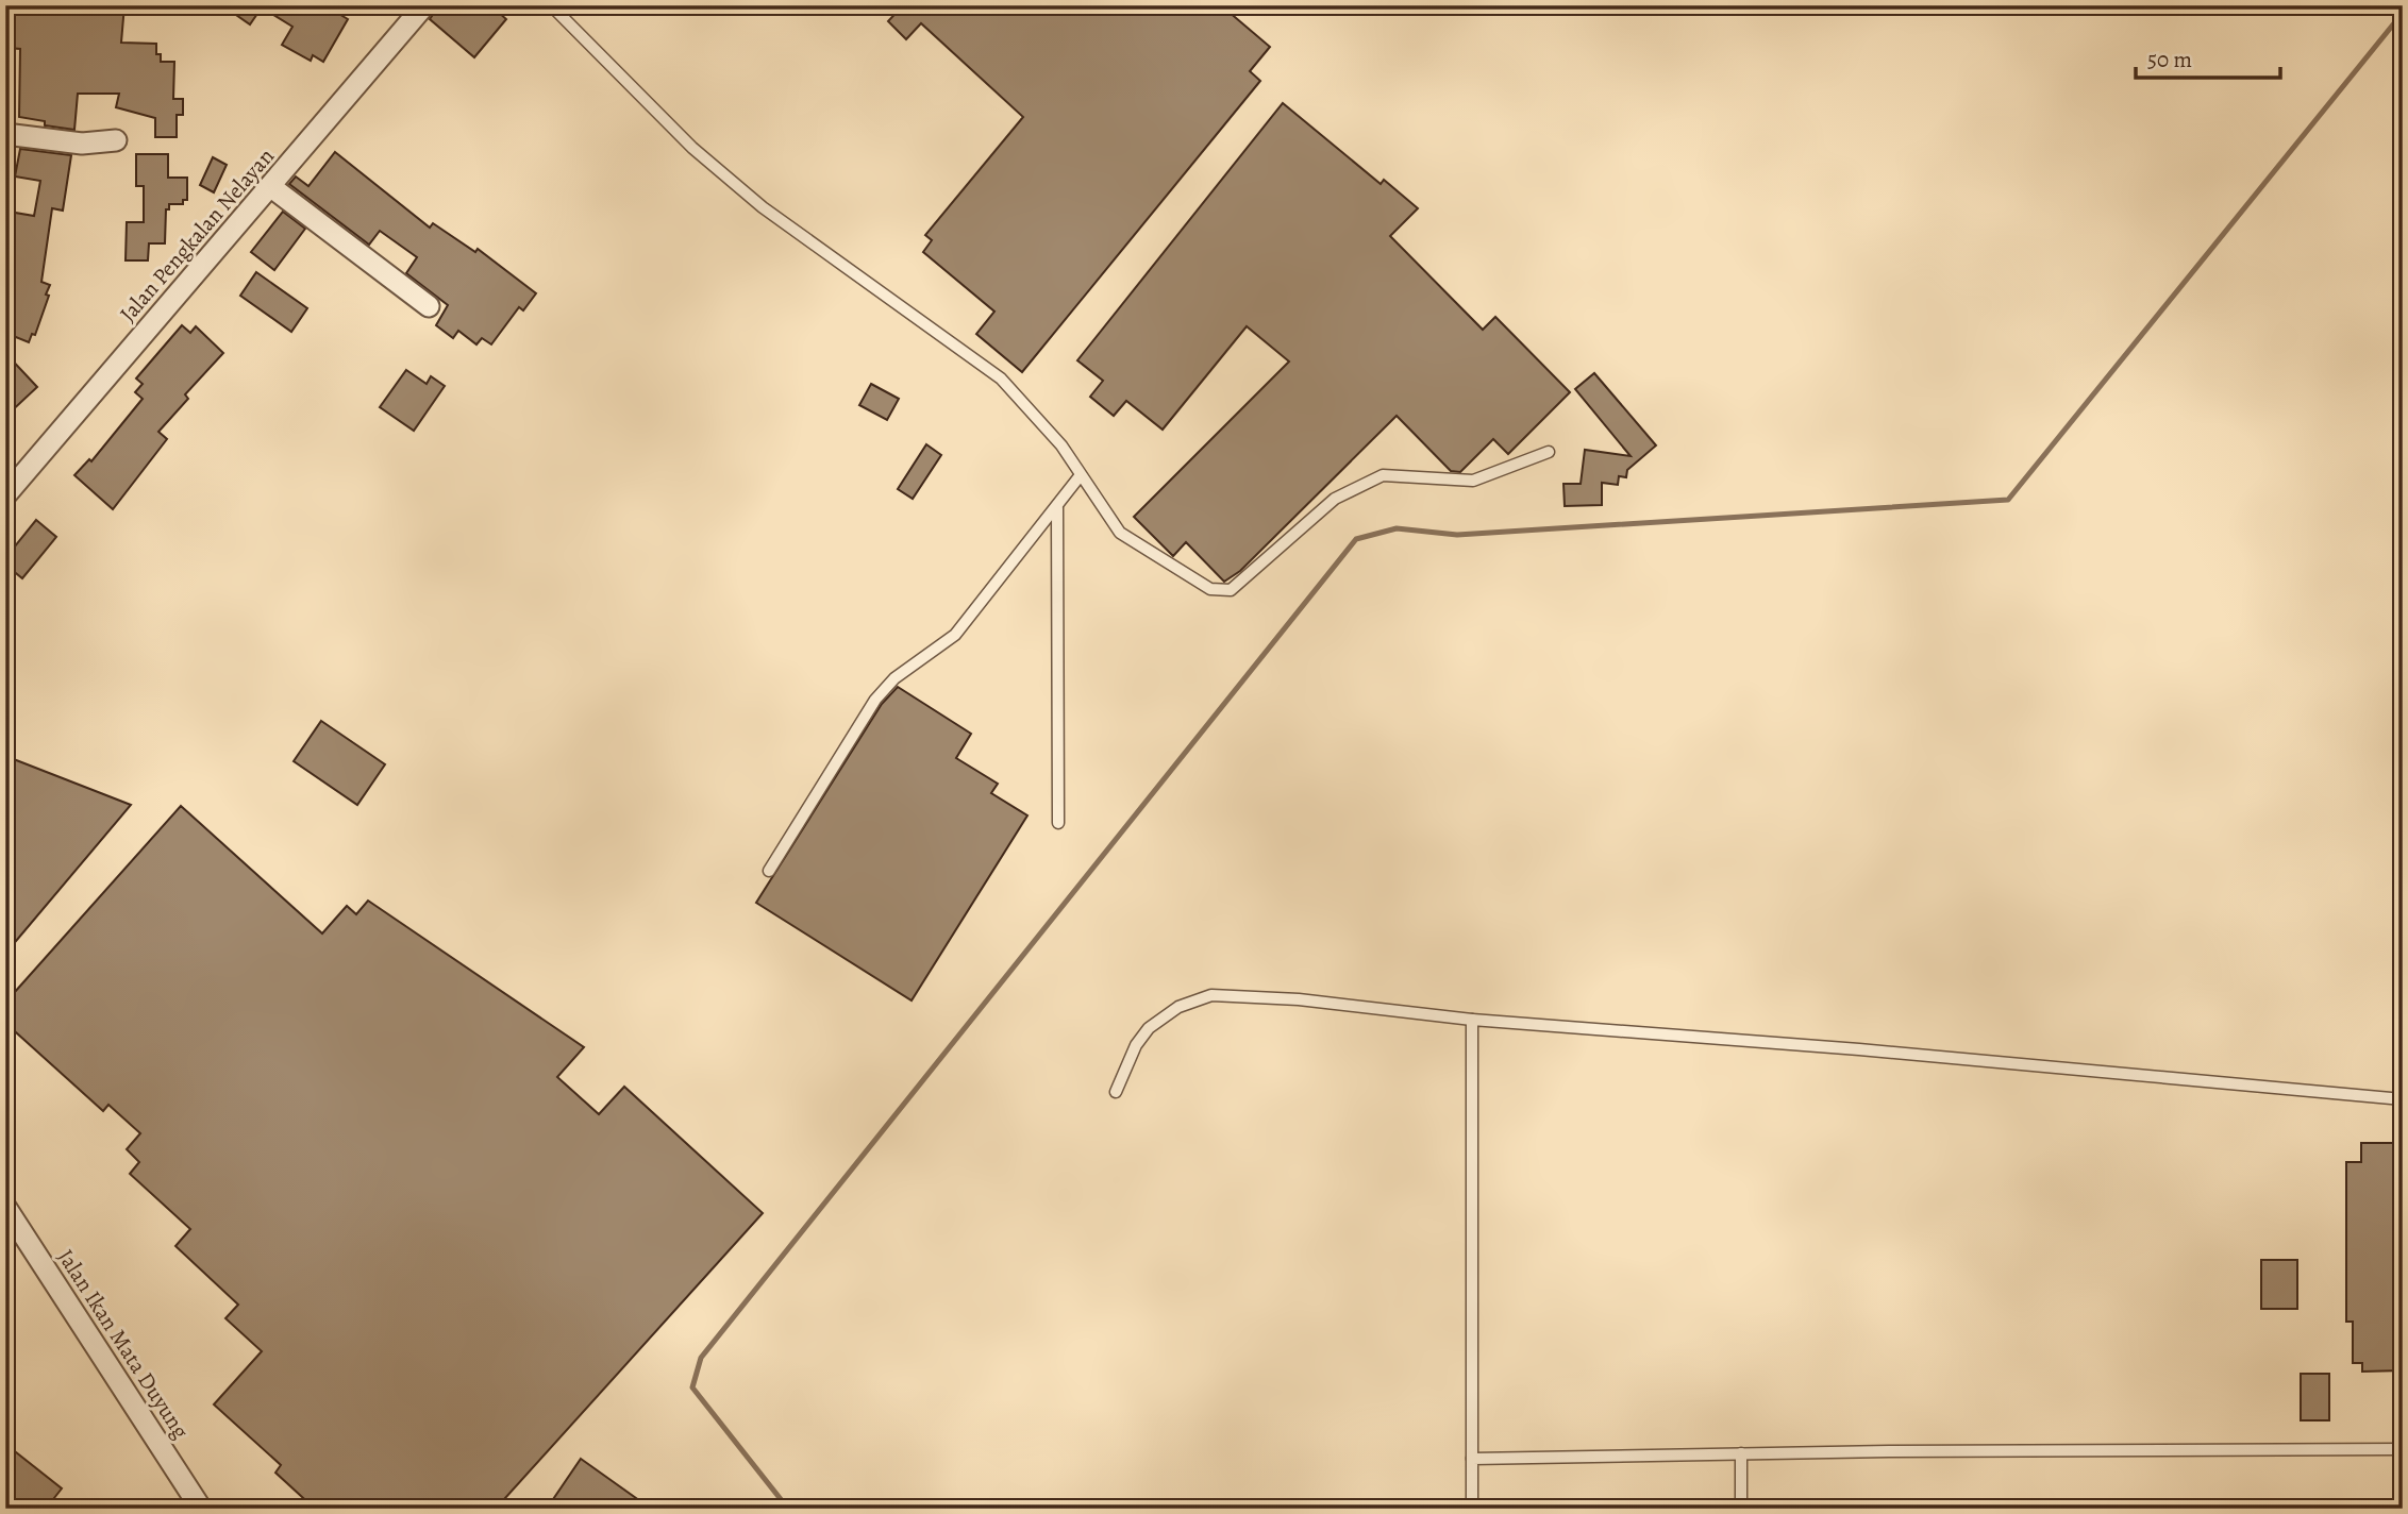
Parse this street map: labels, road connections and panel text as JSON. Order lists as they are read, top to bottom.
{
  "streets": {
    "street": ["Jalan Pengkalan Nelayan", "Jalan Ikan Mata Duyung"]
  },
  "scale_bar": "50 m"
}
